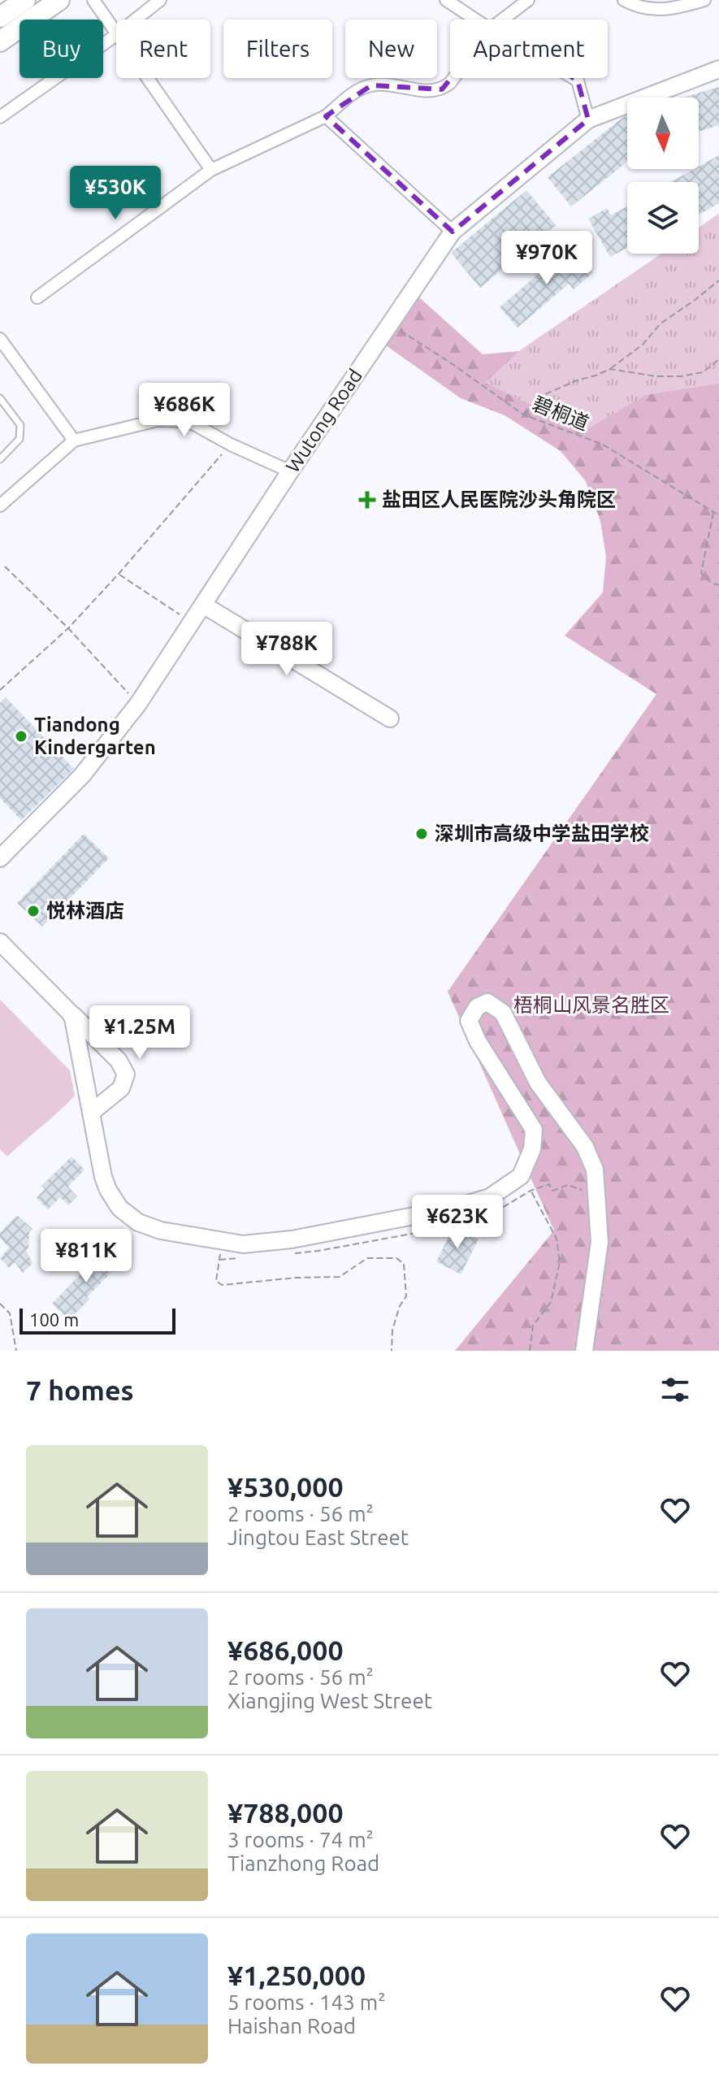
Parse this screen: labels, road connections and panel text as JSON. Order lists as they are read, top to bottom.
{
  "streets": {
    "street": ["Wutong Road"],
    "path": ["碧桐道"]
  },
  "parks": ["梧桐山风景名胜区"],
  "places": {
    "health": ["盐田区人民医院沙头角院区"],
    "other": ["Tiandong Kindergarten", "深圳市高级中学盐田学校", "悦林酒店"]
  },
  "scale_bar": "100 m",
  "north": "bottom",
  "page": {
    "chip": [
      "Buy",
      "Rent",
      "Filters",
      "New",
      "Apartment"
    ],
    "price": [
      "¥530K",
      "¥970K",
      "¥686K",
      "¥788K",
      "¥1.25M",
      "¥623K",
      "¥811K"
    ],
    "scale": "100 m",
    "heading": "7 homes",
    "list": [
      {
        "name": "¥530,000",
        "note": "2 rooms · 56 m² · Jingtou East Street"
      },
      {
        "name": "¥686,000",
        "note": "2 rooms · 56 m² · Xiangjing West Street"
      },
      {
        "name": "¥788,000",
        "note": "3 rooms · 74 m² · Tianzhong Road"
      },
      {
        "name": "¥1,250,000",
        "note": "5 rooms · 143 m² · Haishan Road"
      }
    ]
  }
}
